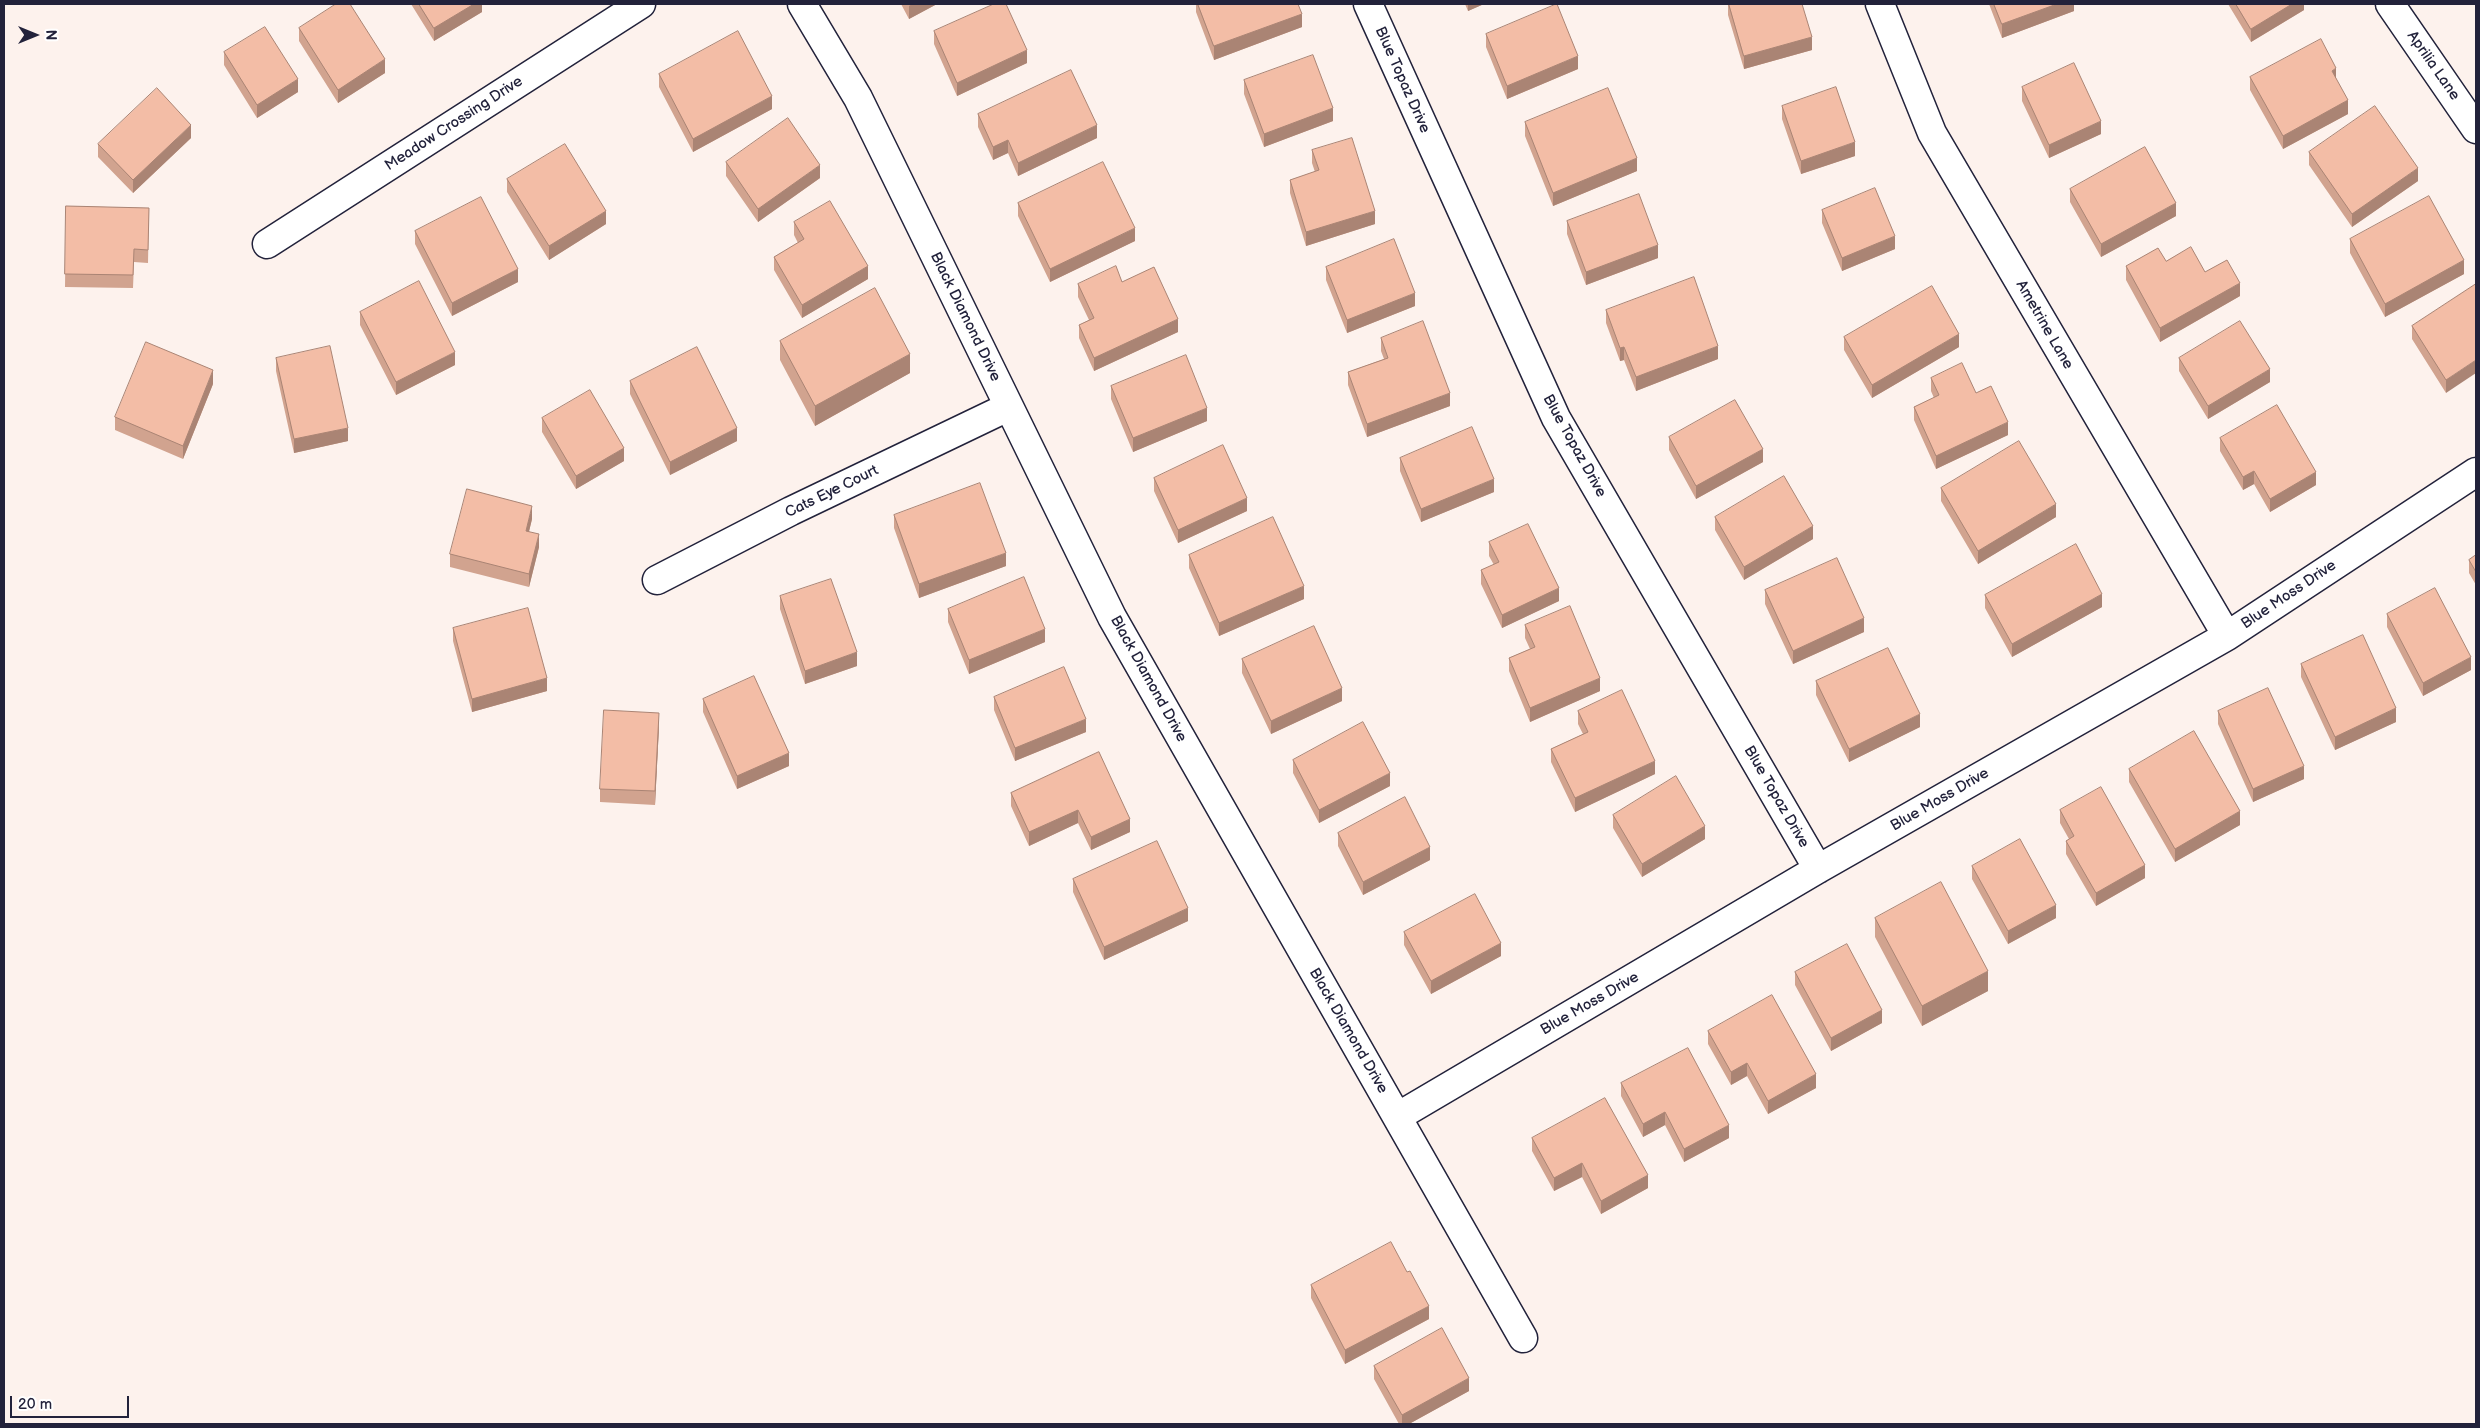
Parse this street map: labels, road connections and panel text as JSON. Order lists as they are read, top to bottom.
{
  "streets": {
    "street": [
      "Aprilia Lane",
      "Blue Topaz Drive",
      "Meadow Crossing Drive",
      "Black Diamond Drive",
      "Ametrine Lane",
      "Cats Eye Court",
      "Blue Moss Drive"
    ]
  },
  "crossings": [
    ["Blue Topaz Drive", "Blue Moss Drive"],
    ["Black Diamond Drive", "Cats Eye Court"],
    ["Black Diamond Drive", "Blue Moss Drive"],
    ["Ametrine Lane", "Blue Moss Drive"]
  ],
  "scale_bar": "20 m",
  "north": "right"
}
